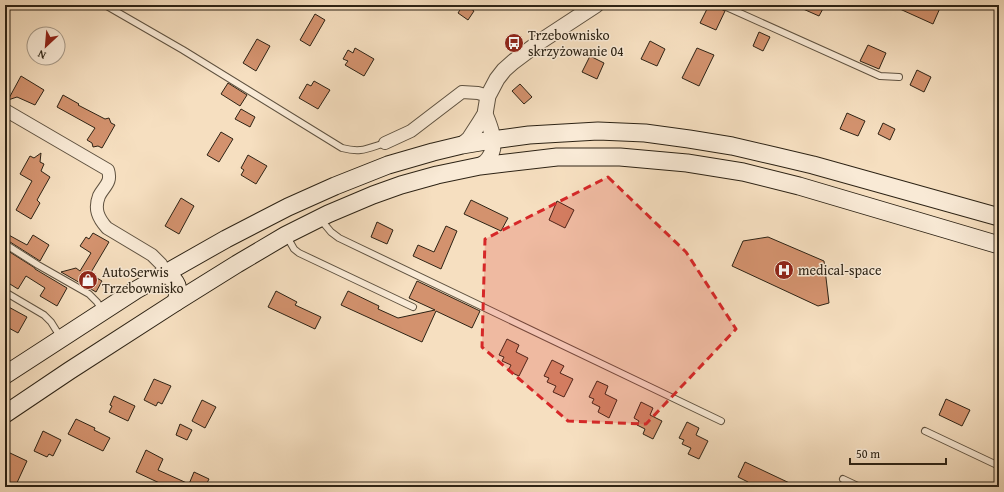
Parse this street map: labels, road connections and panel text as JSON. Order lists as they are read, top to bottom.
{
  "places": {
    "bus stop": ["Trzebownisko skrzyżowanie 04"],
    "hospital": ["medical-space"],
    "shop": ["AutoSerwis Trzebownisko"]
  },
  "scale_bar": "50 m",
  "north": "bottom left"
}
